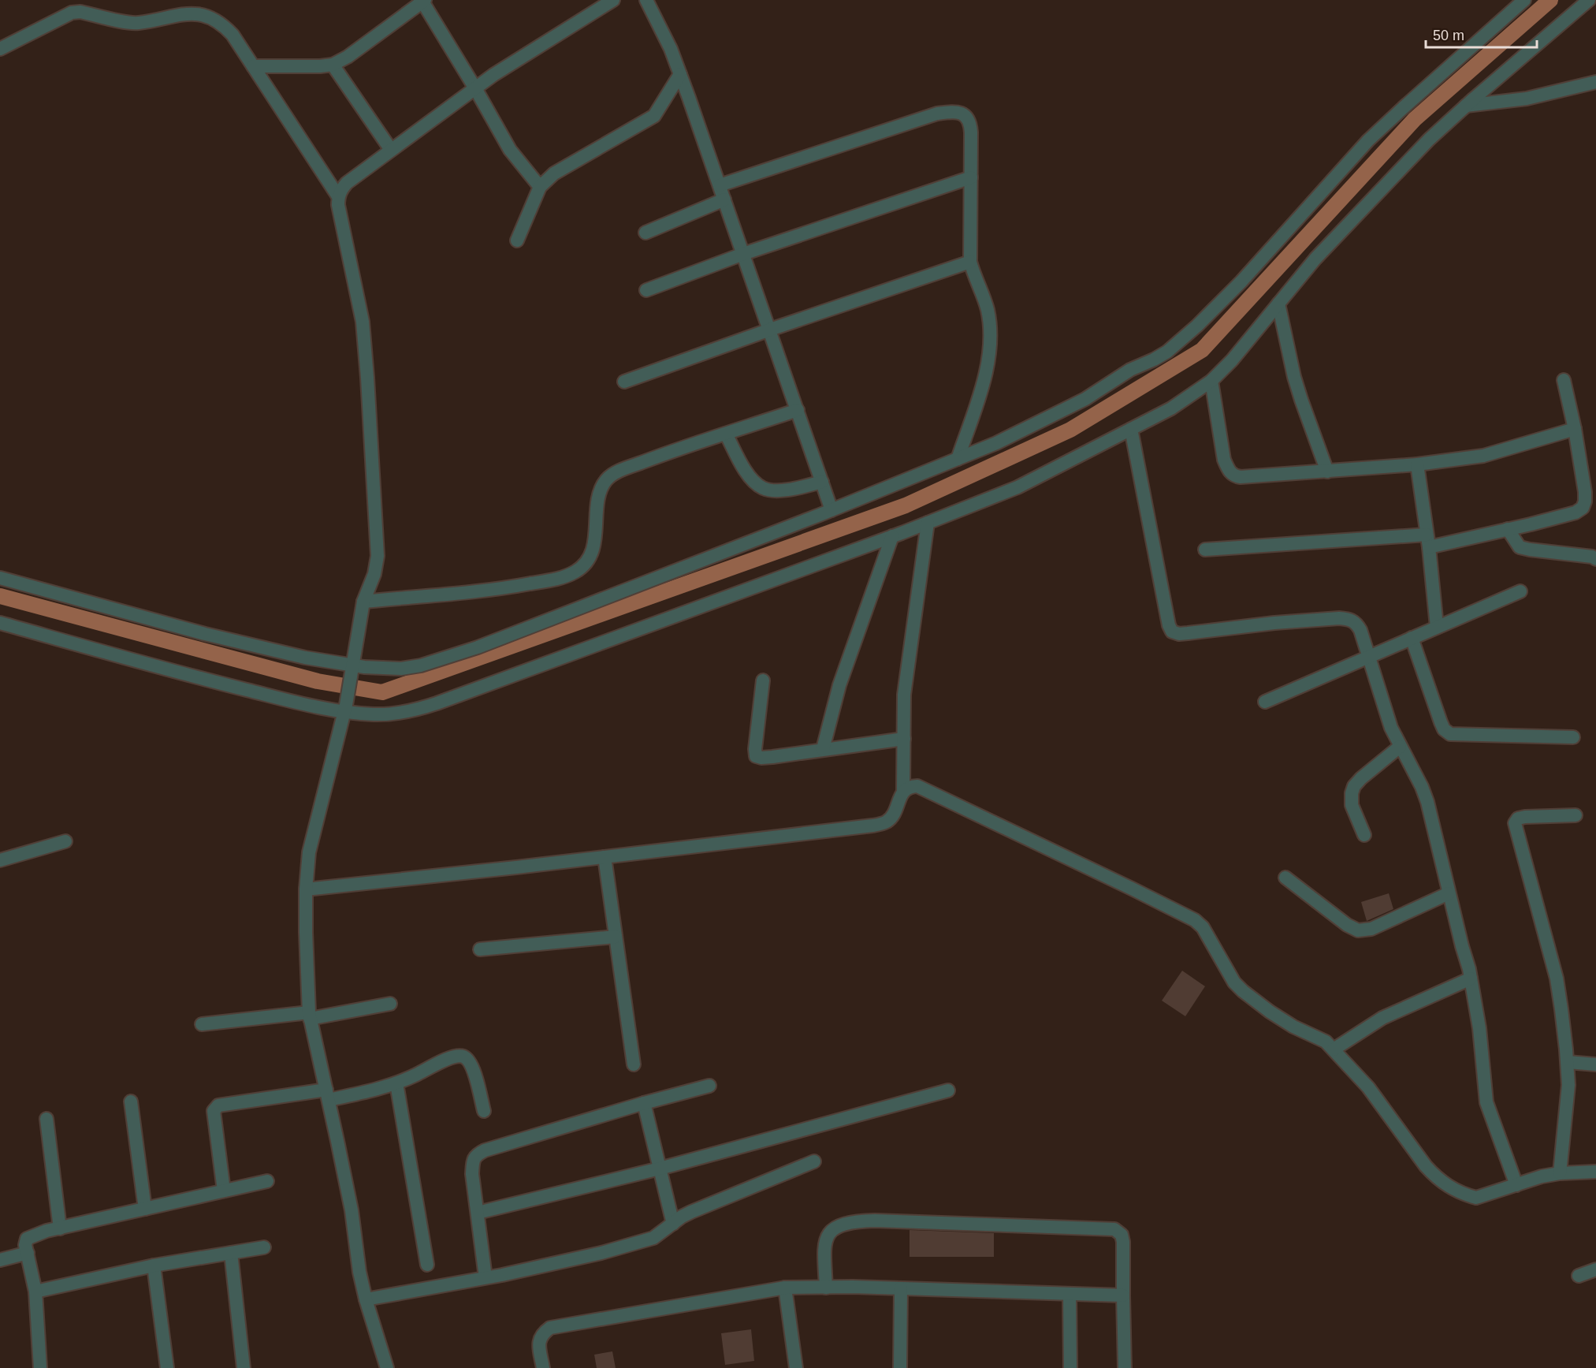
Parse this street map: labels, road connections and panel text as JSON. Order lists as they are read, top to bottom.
{
  "scale_bar": "50 m"
}
